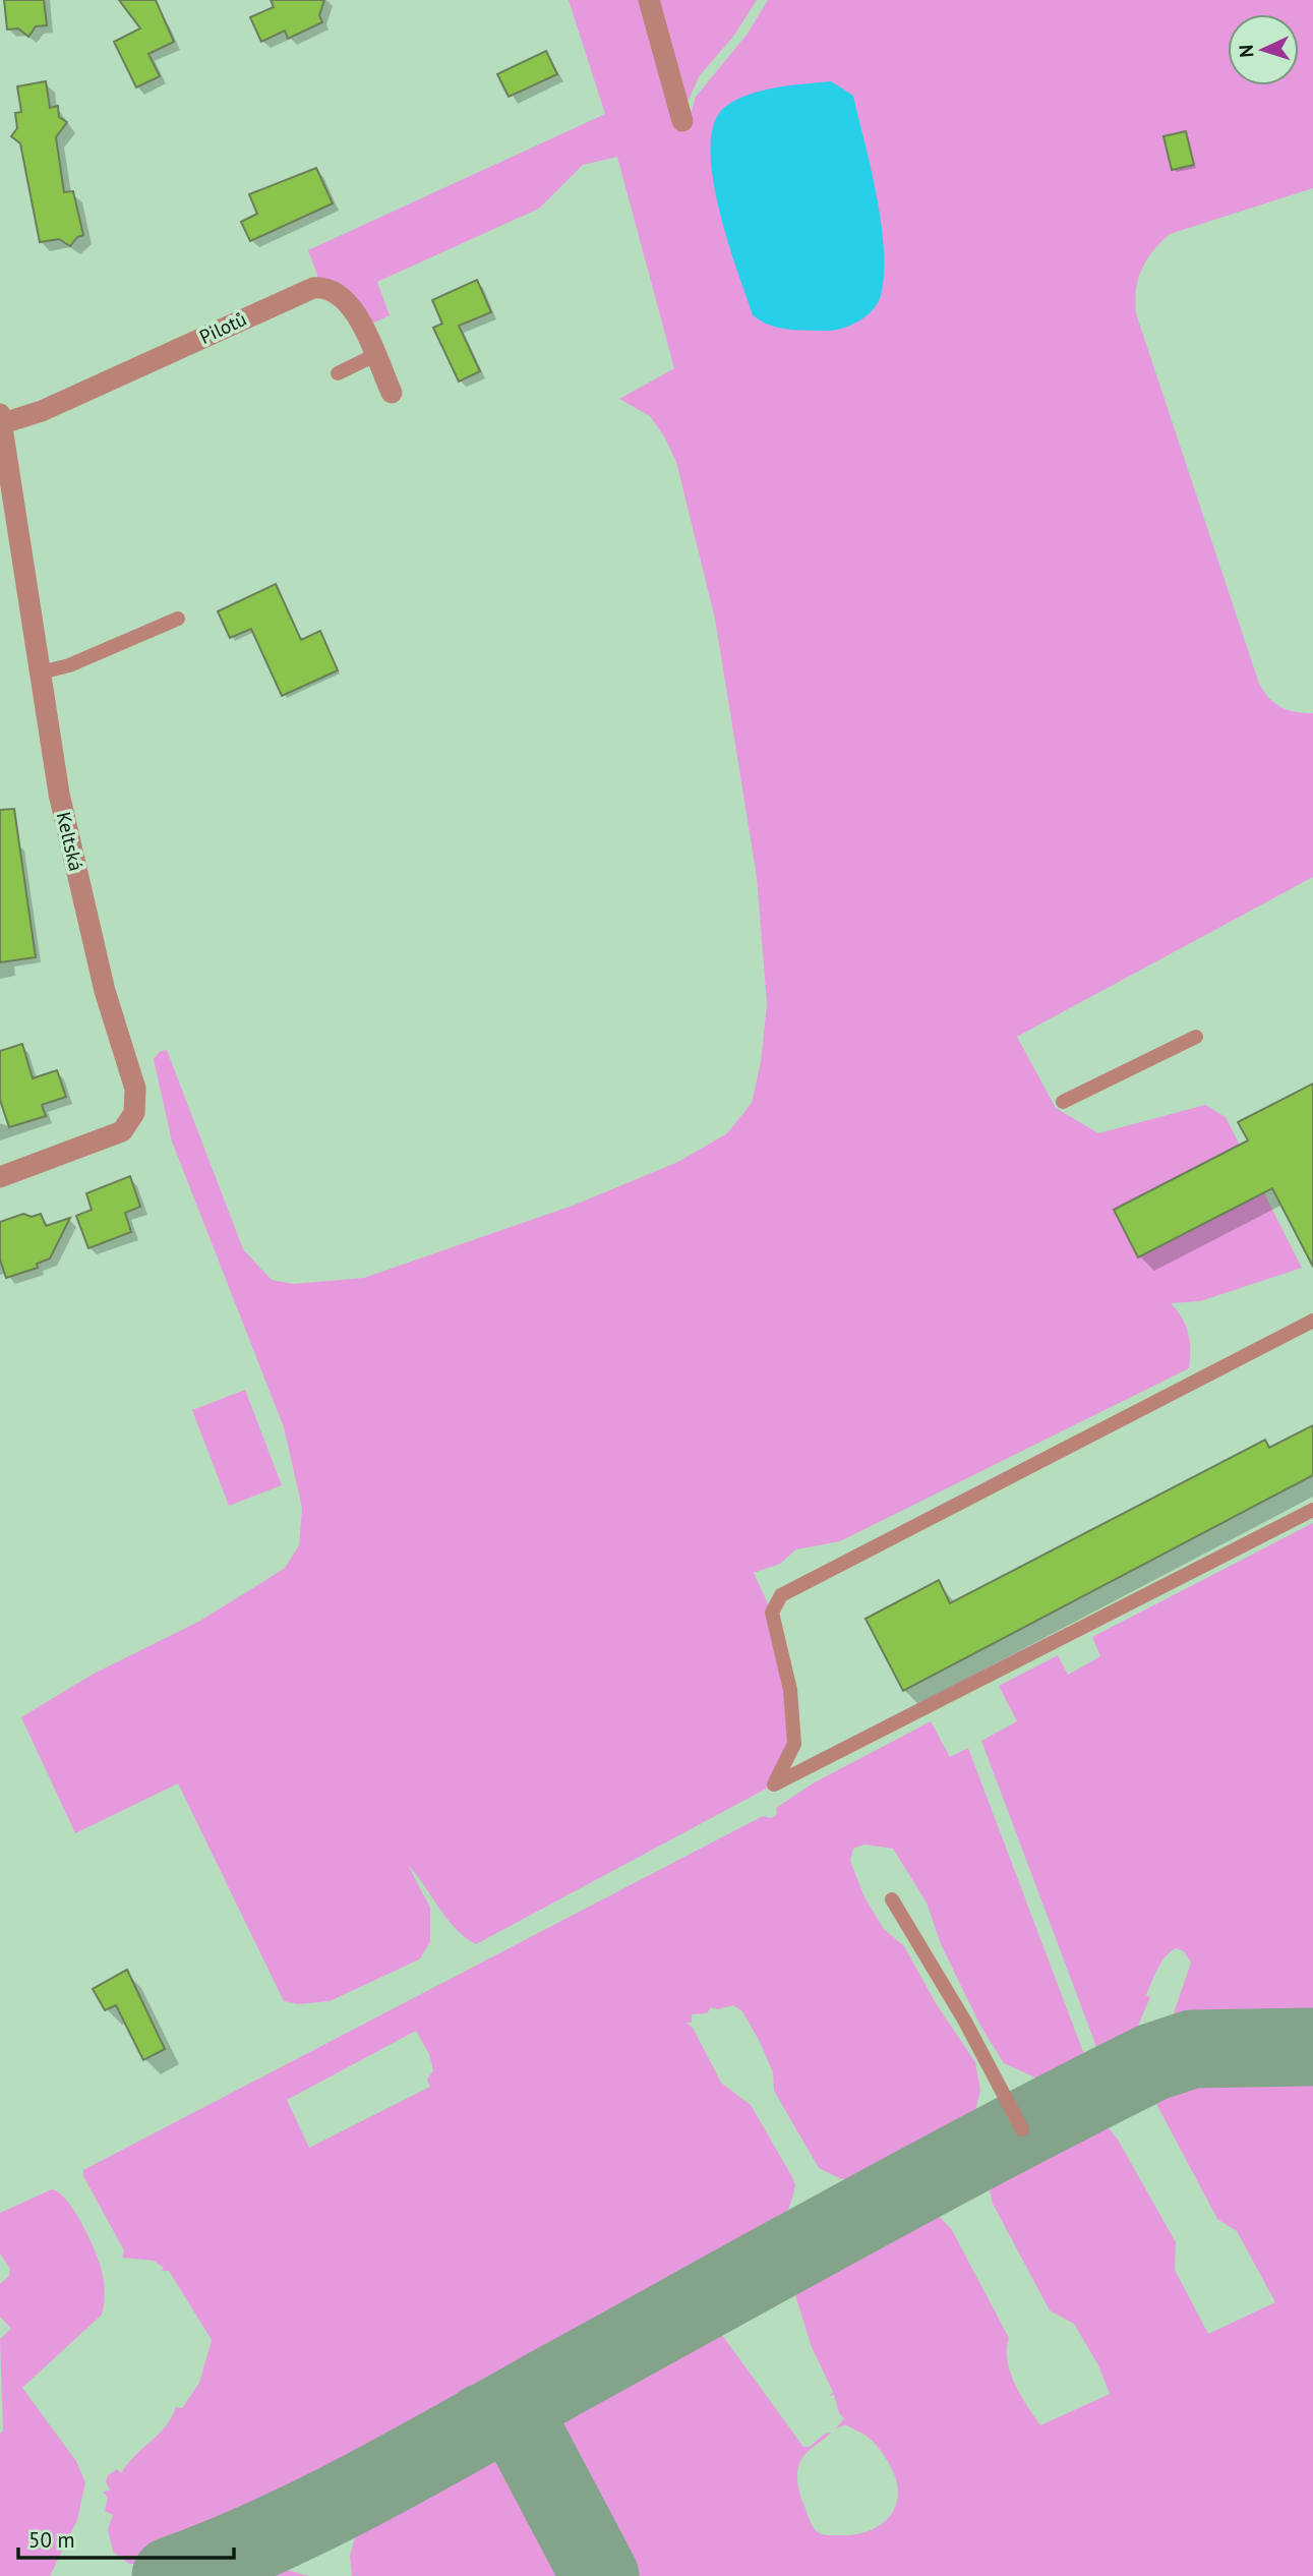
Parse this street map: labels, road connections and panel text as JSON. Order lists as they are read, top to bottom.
{
  "streets": {
    "street": ["Pilotů", "Keltská"]
  },
  "crossings": [
    ["Pilotů", "Keltská"]
  ],
  "scale_bar": "50 m",
  "north": "left"
}
